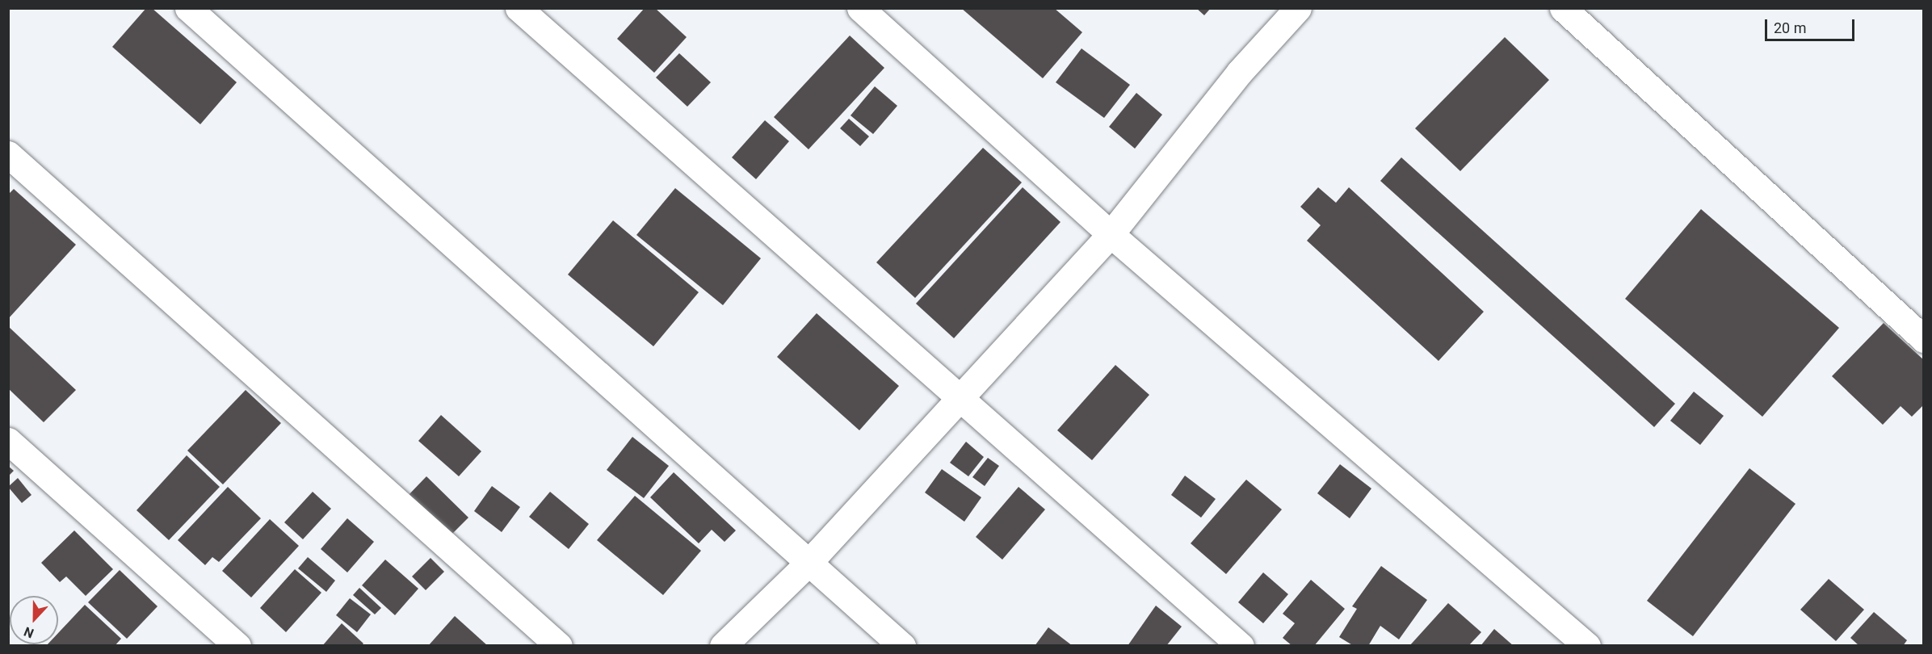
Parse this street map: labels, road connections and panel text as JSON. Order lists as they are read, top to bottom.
{
  "scale_bar": "20 m",
  "north": "bottom"
}
